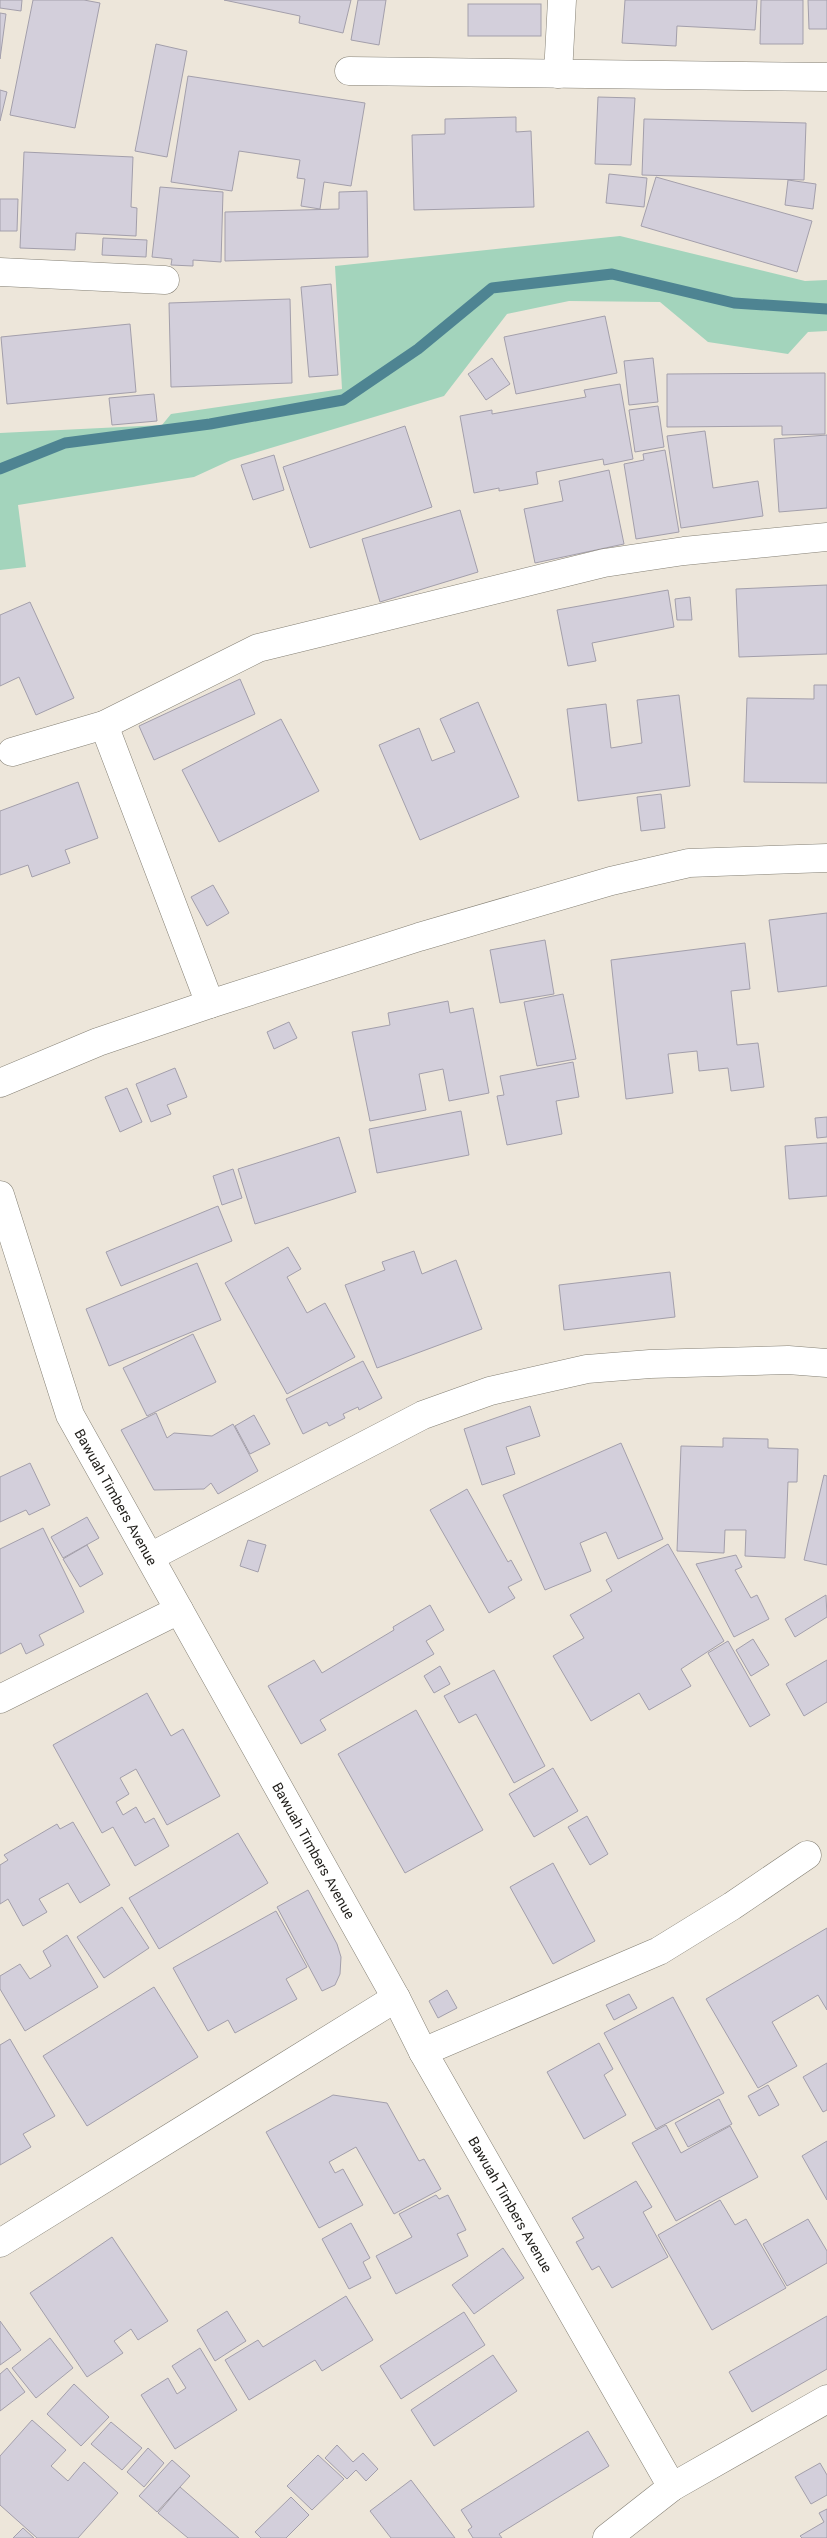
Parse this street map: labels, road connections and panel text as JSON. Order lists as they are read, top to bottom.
{
  "streets": {
    "street": ["Bawuah Timbers Avenue"]
  }
}
